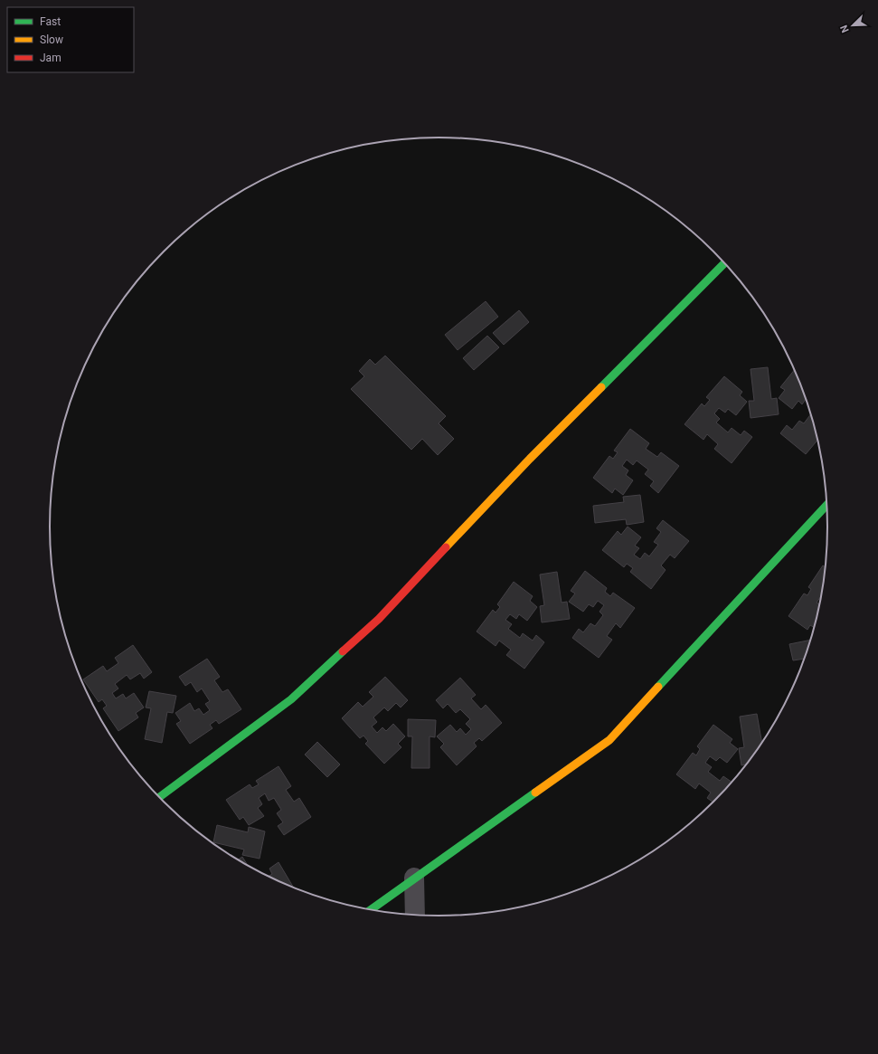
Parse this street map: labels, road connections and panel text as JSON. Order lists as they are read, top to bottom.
{
  "legend": ["Fast", "Slow", "Jam"],
  "north": "bottom left"
}
